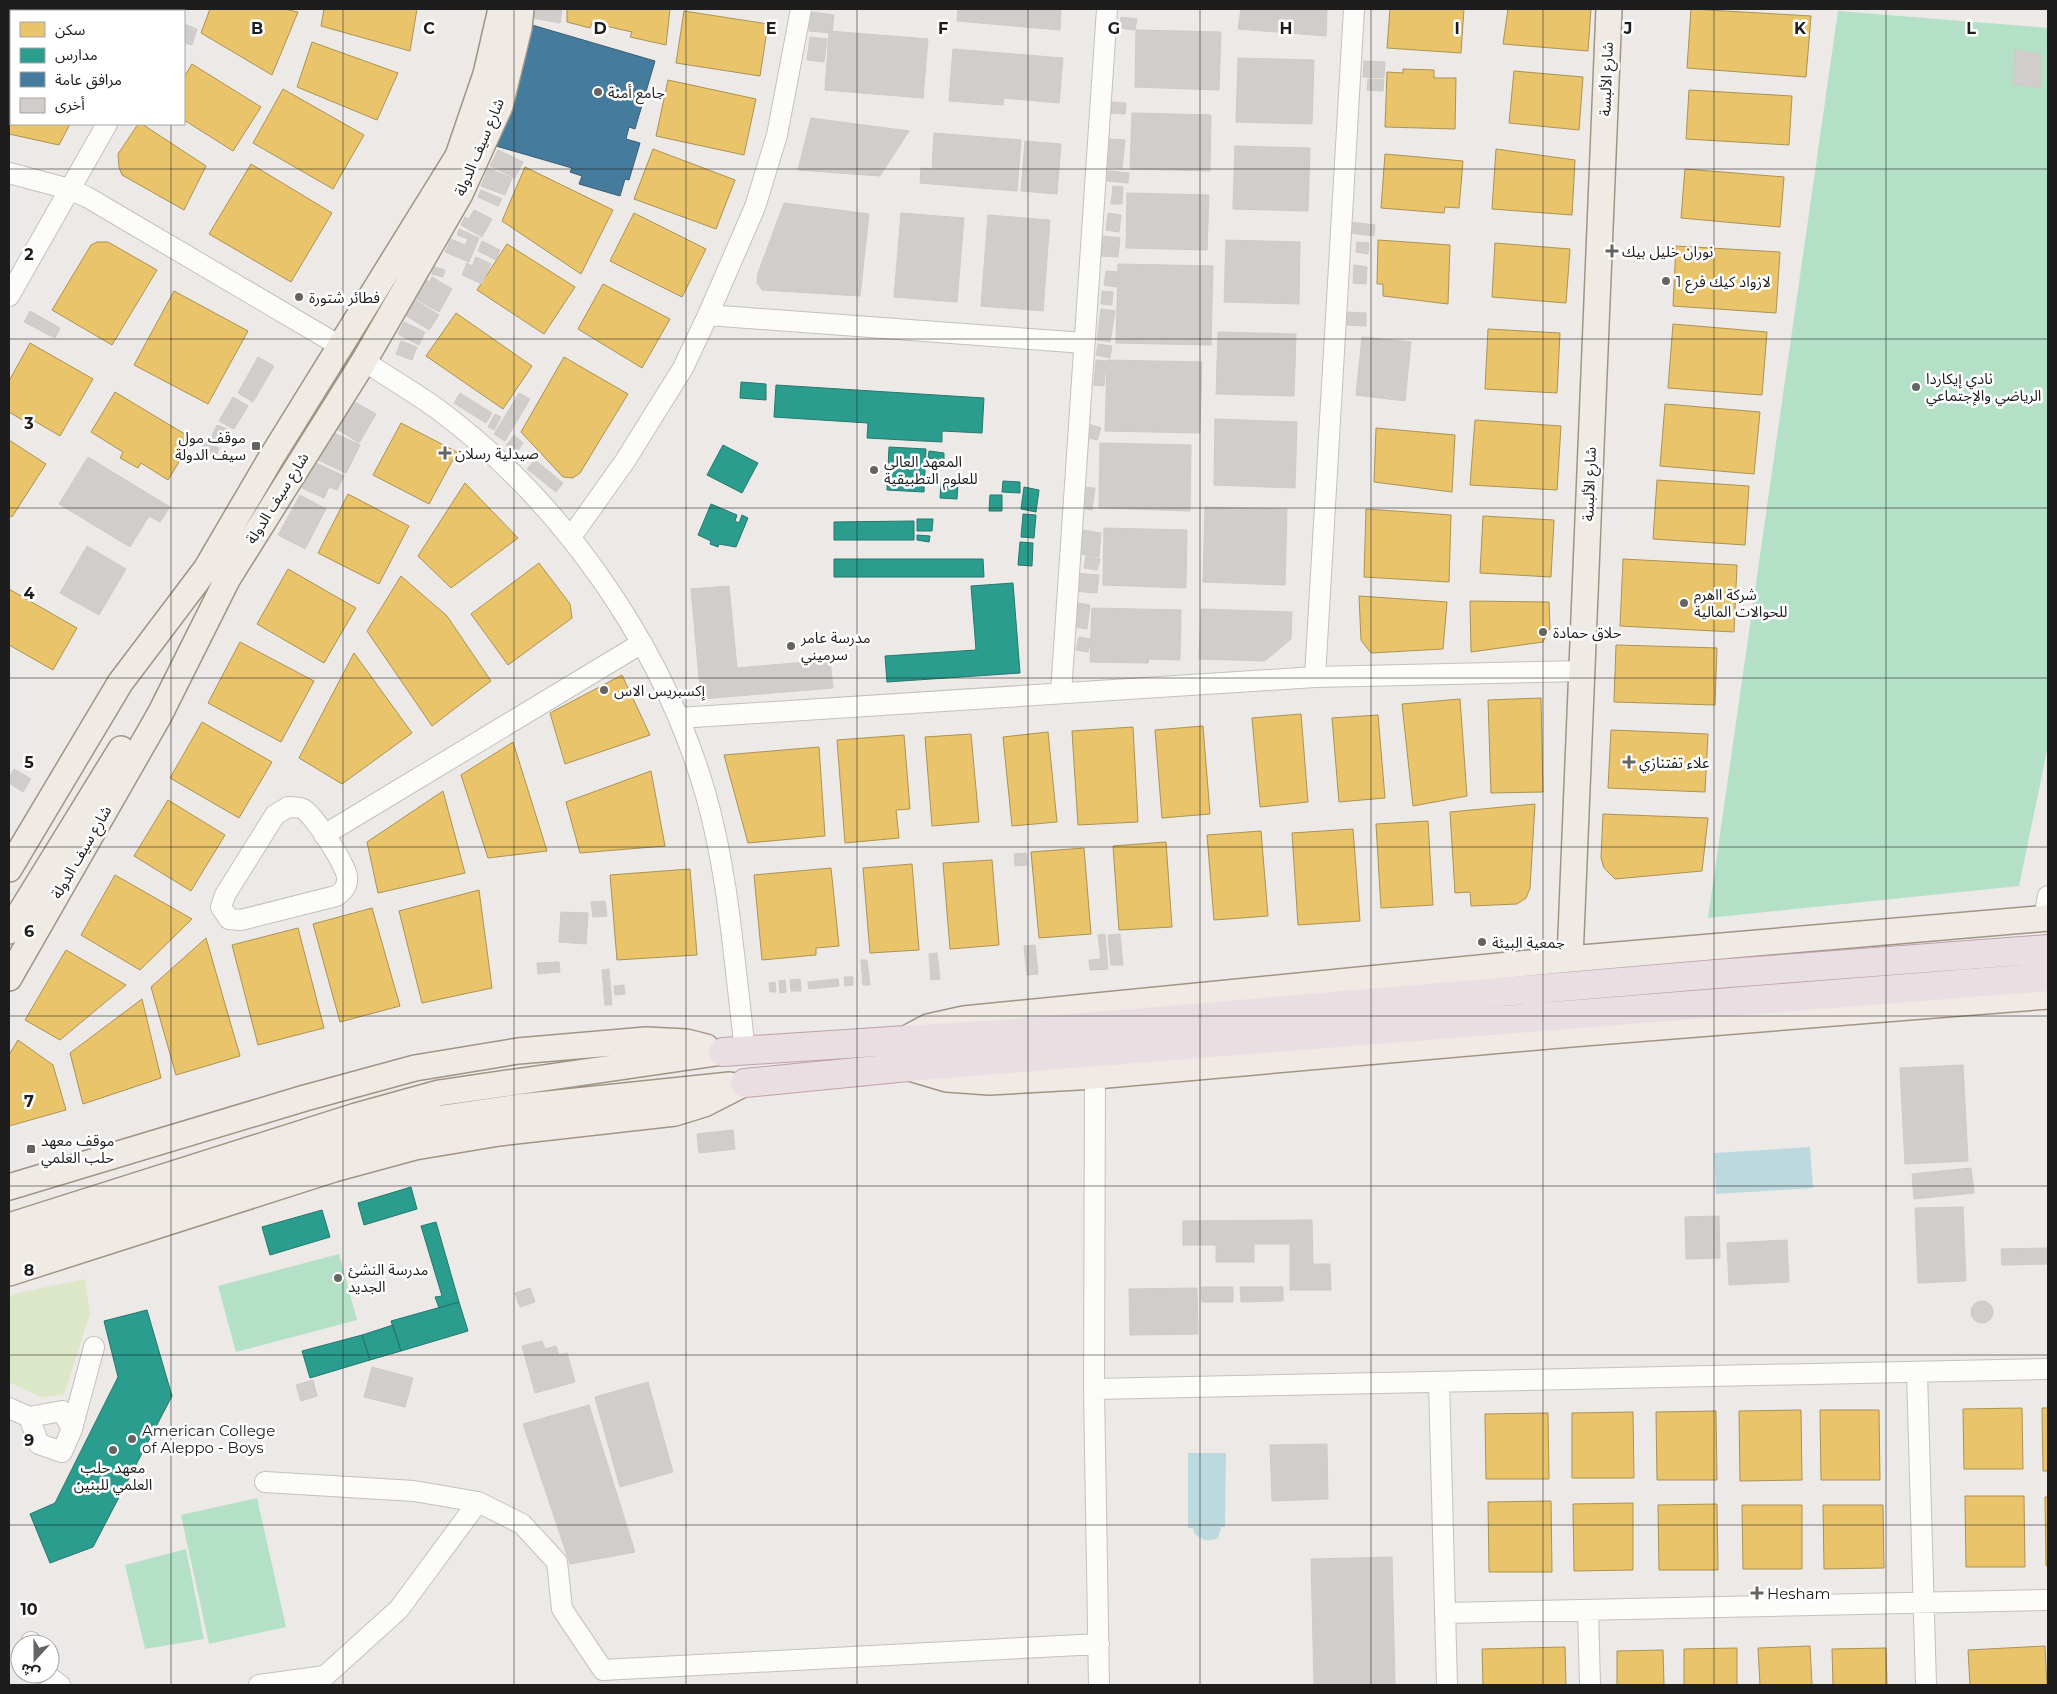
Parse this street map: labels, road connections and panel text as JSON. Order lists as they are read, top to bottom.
{
  "streets": {
    "main road": ["شارع الألبسة", "شارع سيف الدولة"]
  },
  "places": {
    "other": [
      "جامع أمنة",
      "لازواد كيك فرع 1",
      "فطائر شتورة",
      "نادي إيكاردا الرياضي والإجتماعي",
      "المعهد العالي للعلوم التطبيقية",
      "شركة ااهرم للحوالات المالية",
      "حلاق حمادة",
      "مدرسة عامر سرميني",
      "إكسبريس الاس",
      "جمعية البيئة",
      "مدرسة النشئ الجديد",
      "American College of Aleppo - Boys",
      "معهد حلب العلمي للبنين"
    ],
    "health": [
      "نوران خليل بيك",
      "صيدلية رسلان",
      "علاء تفتنازي",
      "Hesham"
    ],
    "transit": ["موقف مول سيف الدولة", "موقف معهد حلب العلمي"]
  },
  "legend": [
    "سكن",
    "مدارس",
    "مرافق عامة",
    "أخرى"
  ],
  "north": "bottom",
  "grid": {
    "columns": [
      "B",
      "C",
      "D",
      "E",
      "F",
      "G",
      "H",
      "I",
      "J",
      "K",
      "L"
    ],
    "rows": [
      "2",
      "3",
      "4",
      "5",
      "6",
      "7",
      "8",
      "9",
      "10"
    ]
  }
}
